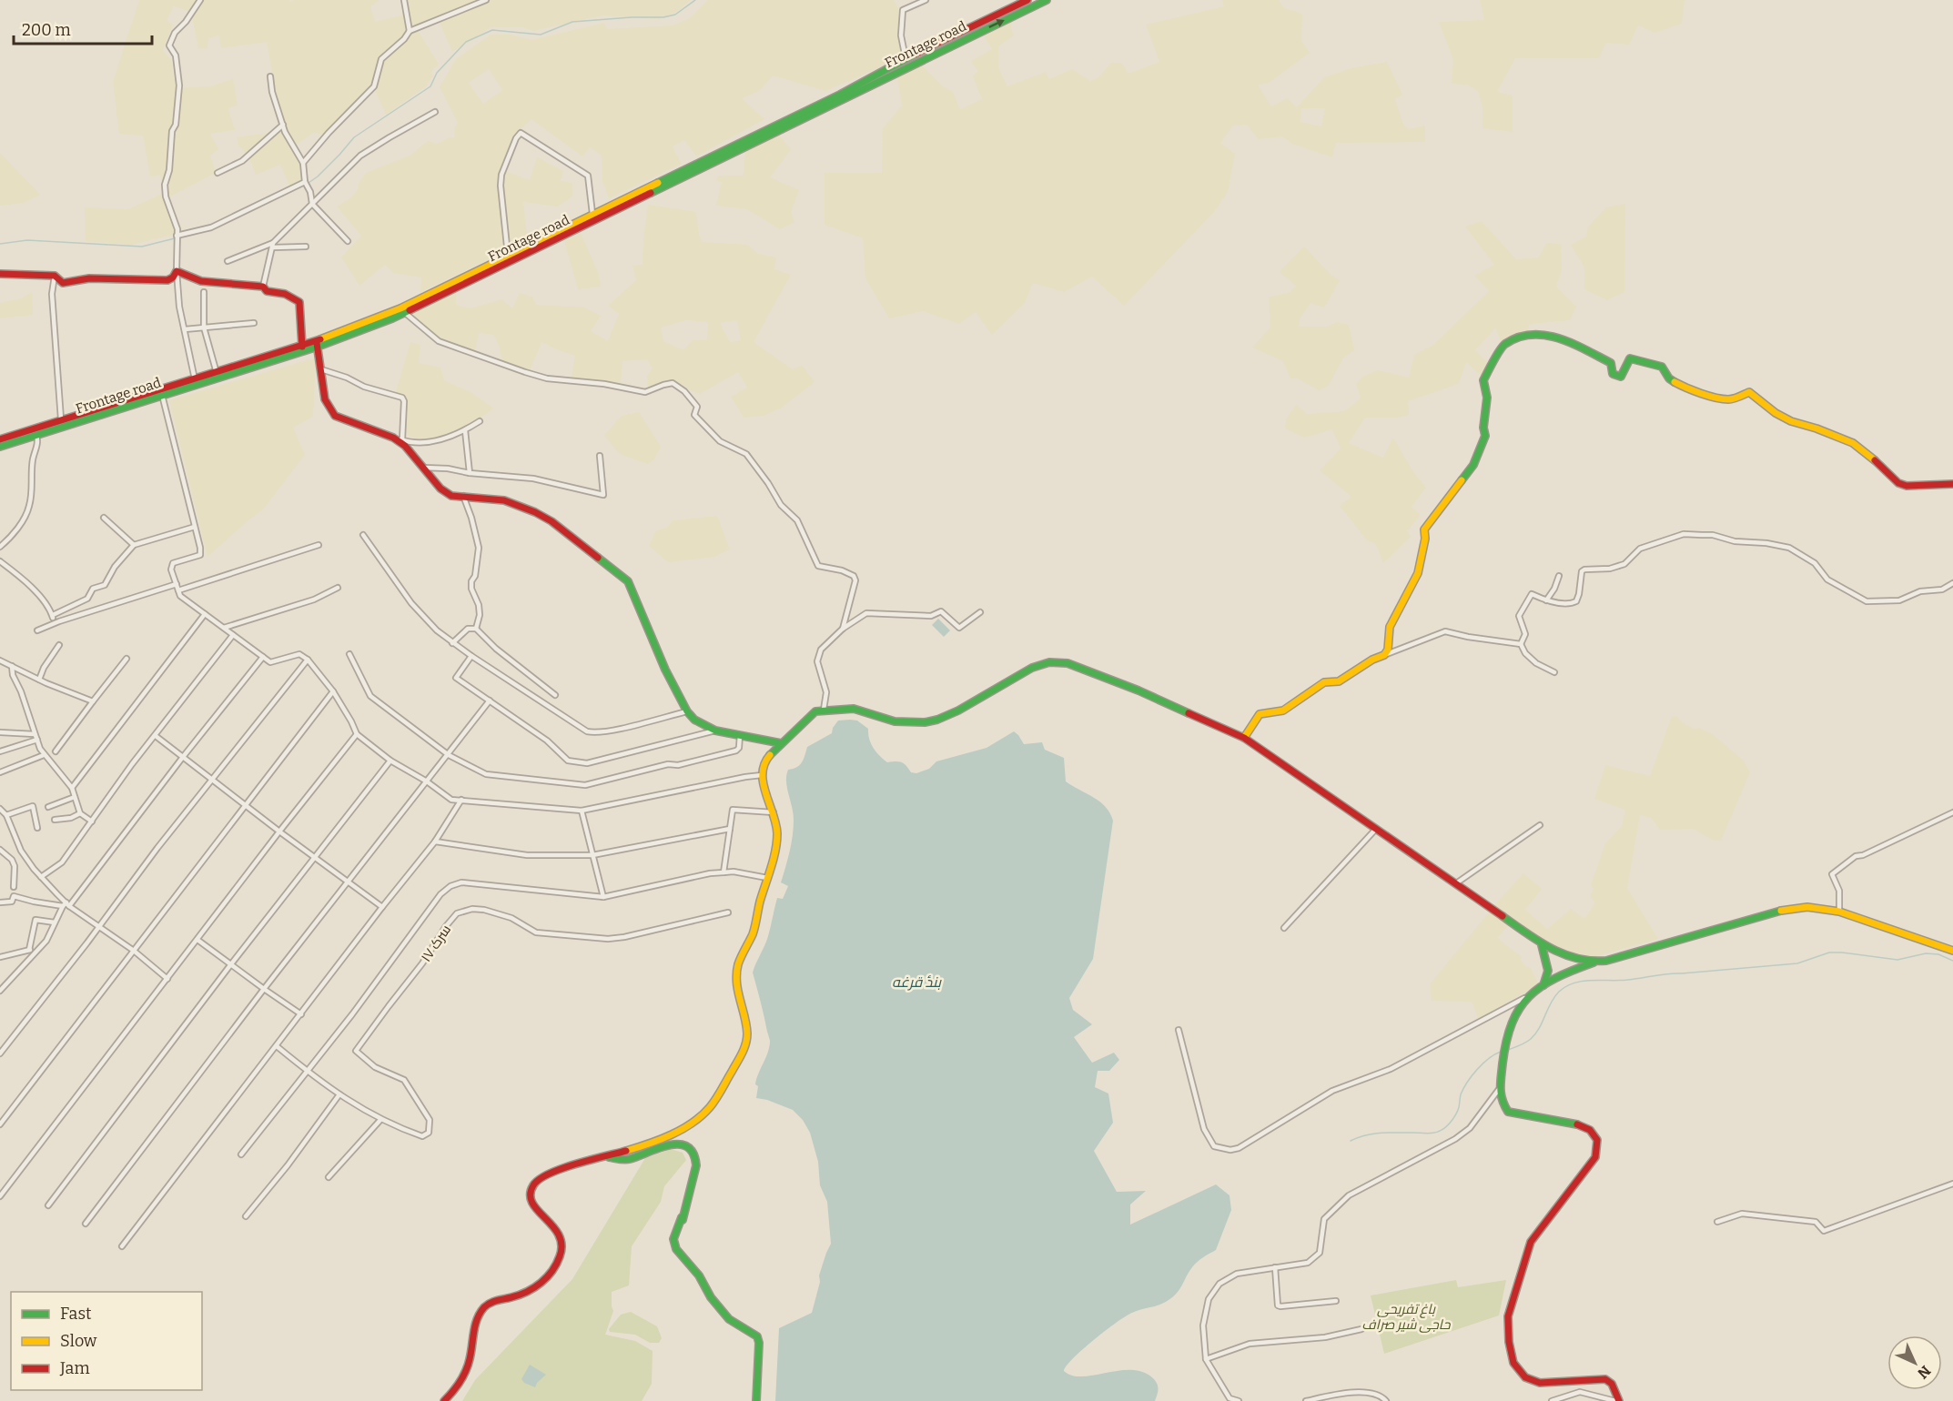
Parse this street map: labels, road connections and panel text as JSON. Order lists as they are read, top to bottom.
{
  "streets": {
    "main road": ["Frontage road"],
    "street": ["سرک ۱۷"]
  },
  "water": ["بندٔ قرغه"],
  "parks": ["باغ تفریحی حاجی شیر صراف"],
  "legend": ["Fast", "Slow", "Jam"],
  "scale_bar": "200 m",
  "north": "bottom right"
}
